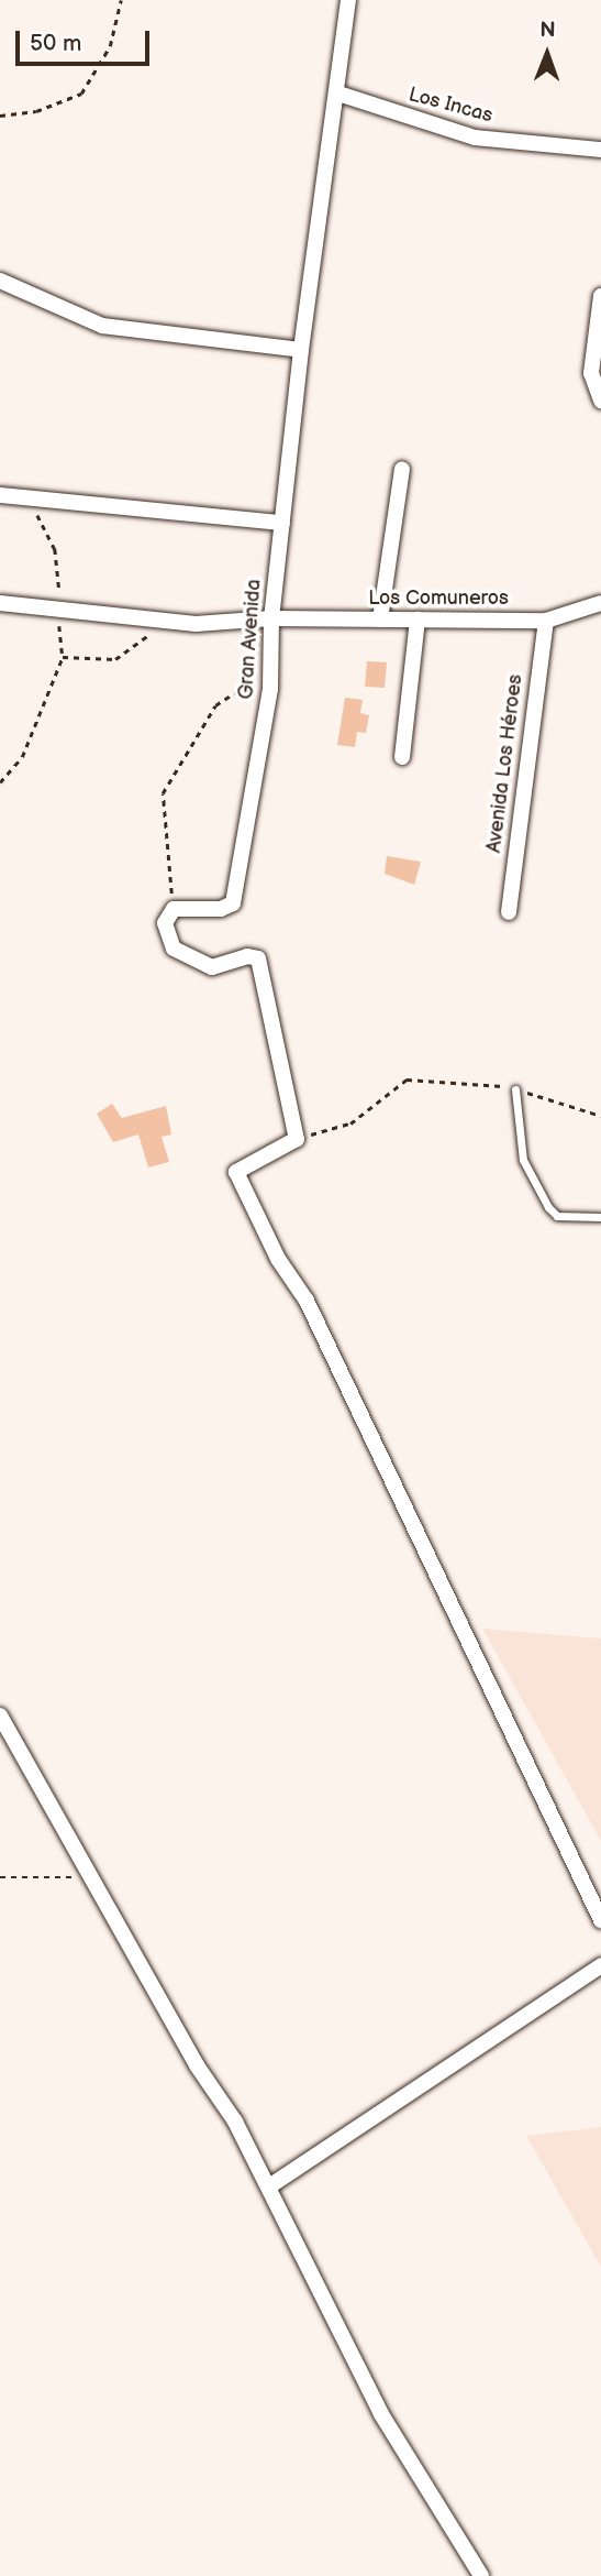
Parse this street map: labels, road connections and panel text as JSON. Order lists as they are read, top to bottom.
{
  "streets": {
    "street": [
      "Los Incas",
      "Los Comuneros",
      "Gran Avenida",
      "Avenida Los Héroes"
    ]
  },
  "crossings": [
    ["Los Incas", "Gran Avenida"],
    ["Los Comuneros", "Gran Avenida"],
    ["Los Comuneros", "Avenida Los Héroes"]
  ],
  "scale_bar": "50 m",
  "north": "top"
}
